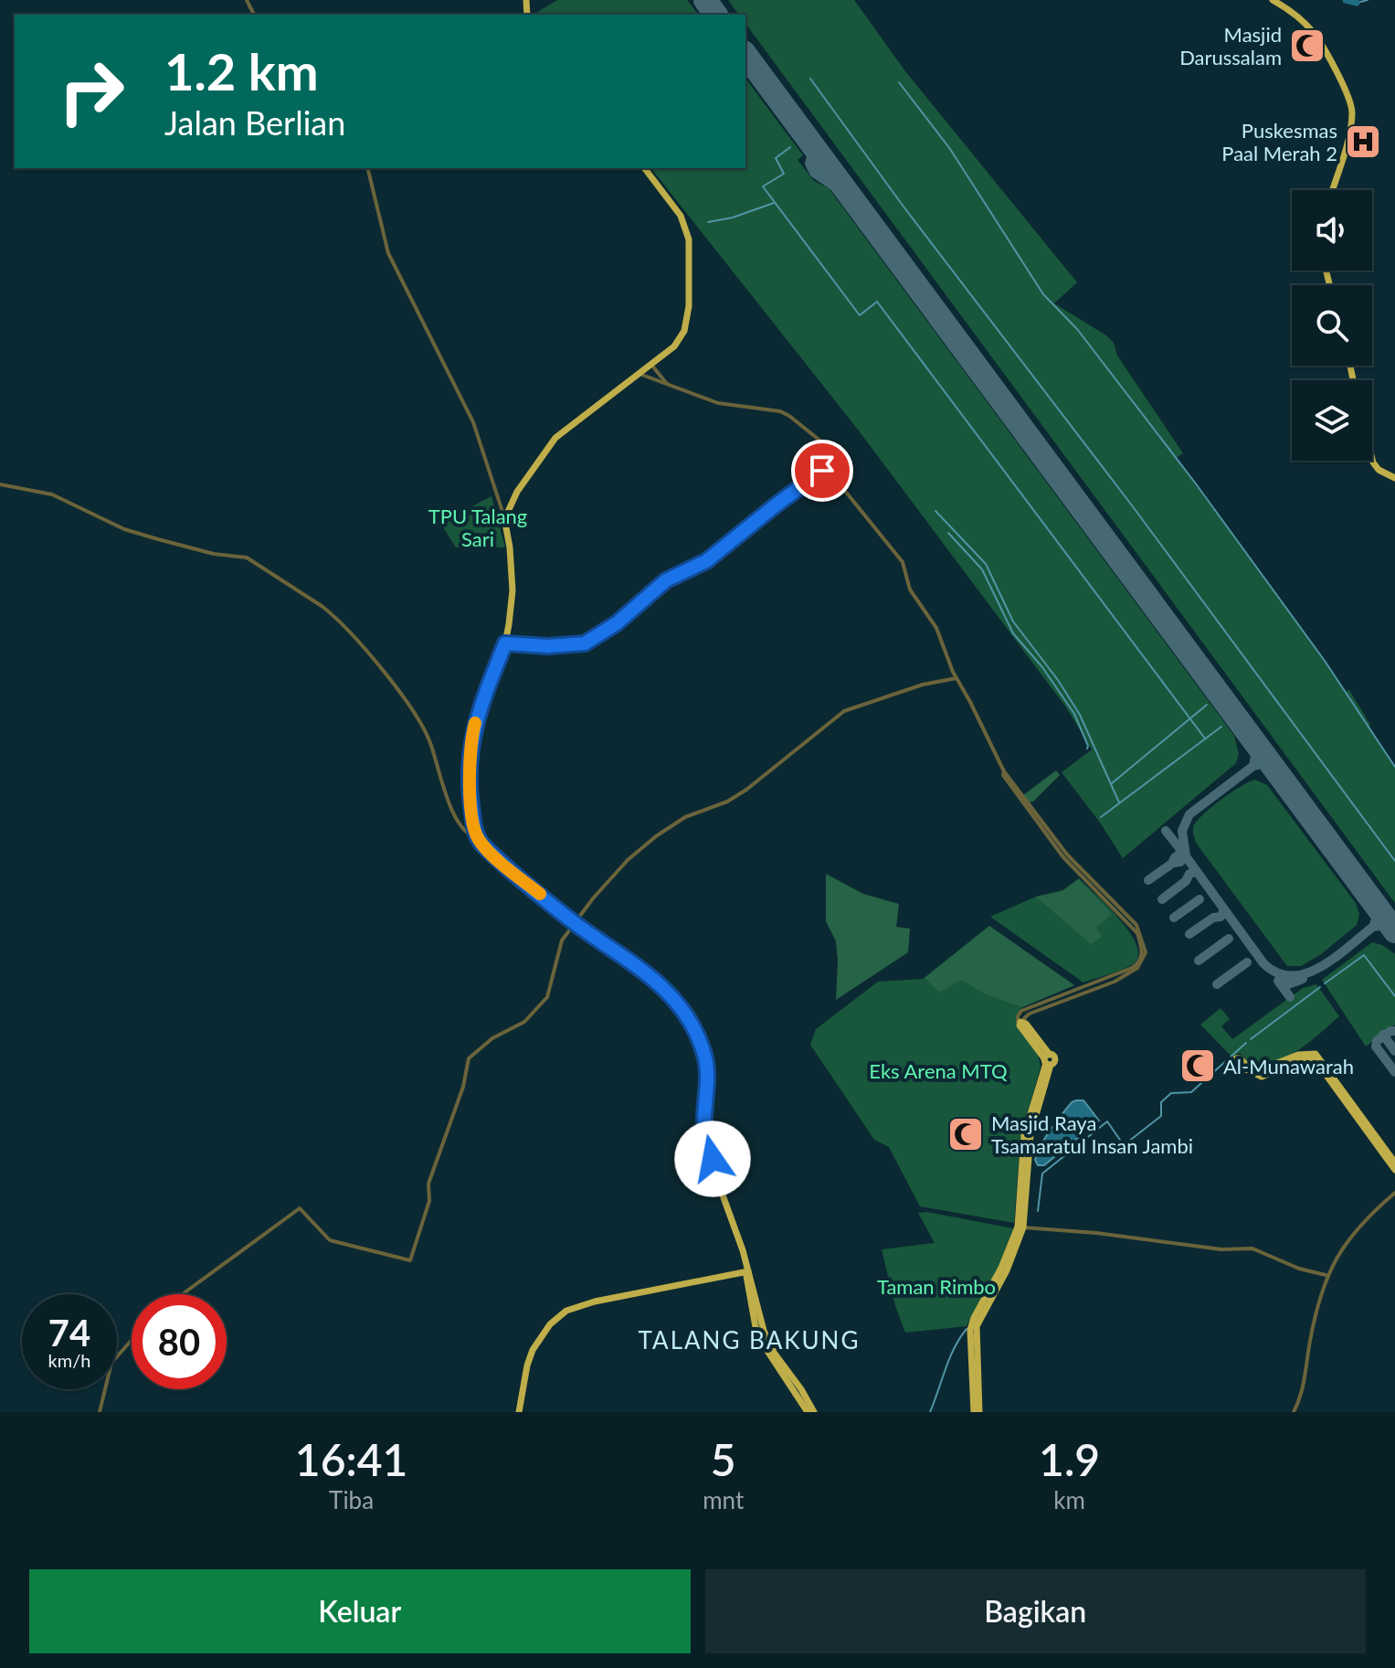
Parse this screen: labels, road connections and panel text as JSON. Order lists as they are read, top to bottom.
{
  "districts": ["TALANG BAKUNG"],
  "parks": ["TPU Talang Sari", "Eks Arena MTQ", "Taman Rimbo"],
  "places": {
    "mosque": ["Masjid Darussalam", "Al-Munawarah", "Masjid Raya Tsamaratul Insan Jambi"],
    "hospital": ["Puskesmas Paal Merah 2"]
  },
  "page": {
    "turn": ["1.2 km", "Jalan Berlian"],
    "speed": "74 km/h",
    "limit": "80",
    "eta": [
      "16:41",
      "Tiba",
      "5",
      "mnt",
      "1.9",
      "km"
    ],
    "buttons": ["Keluar", "Bagikan"]
  }
}
